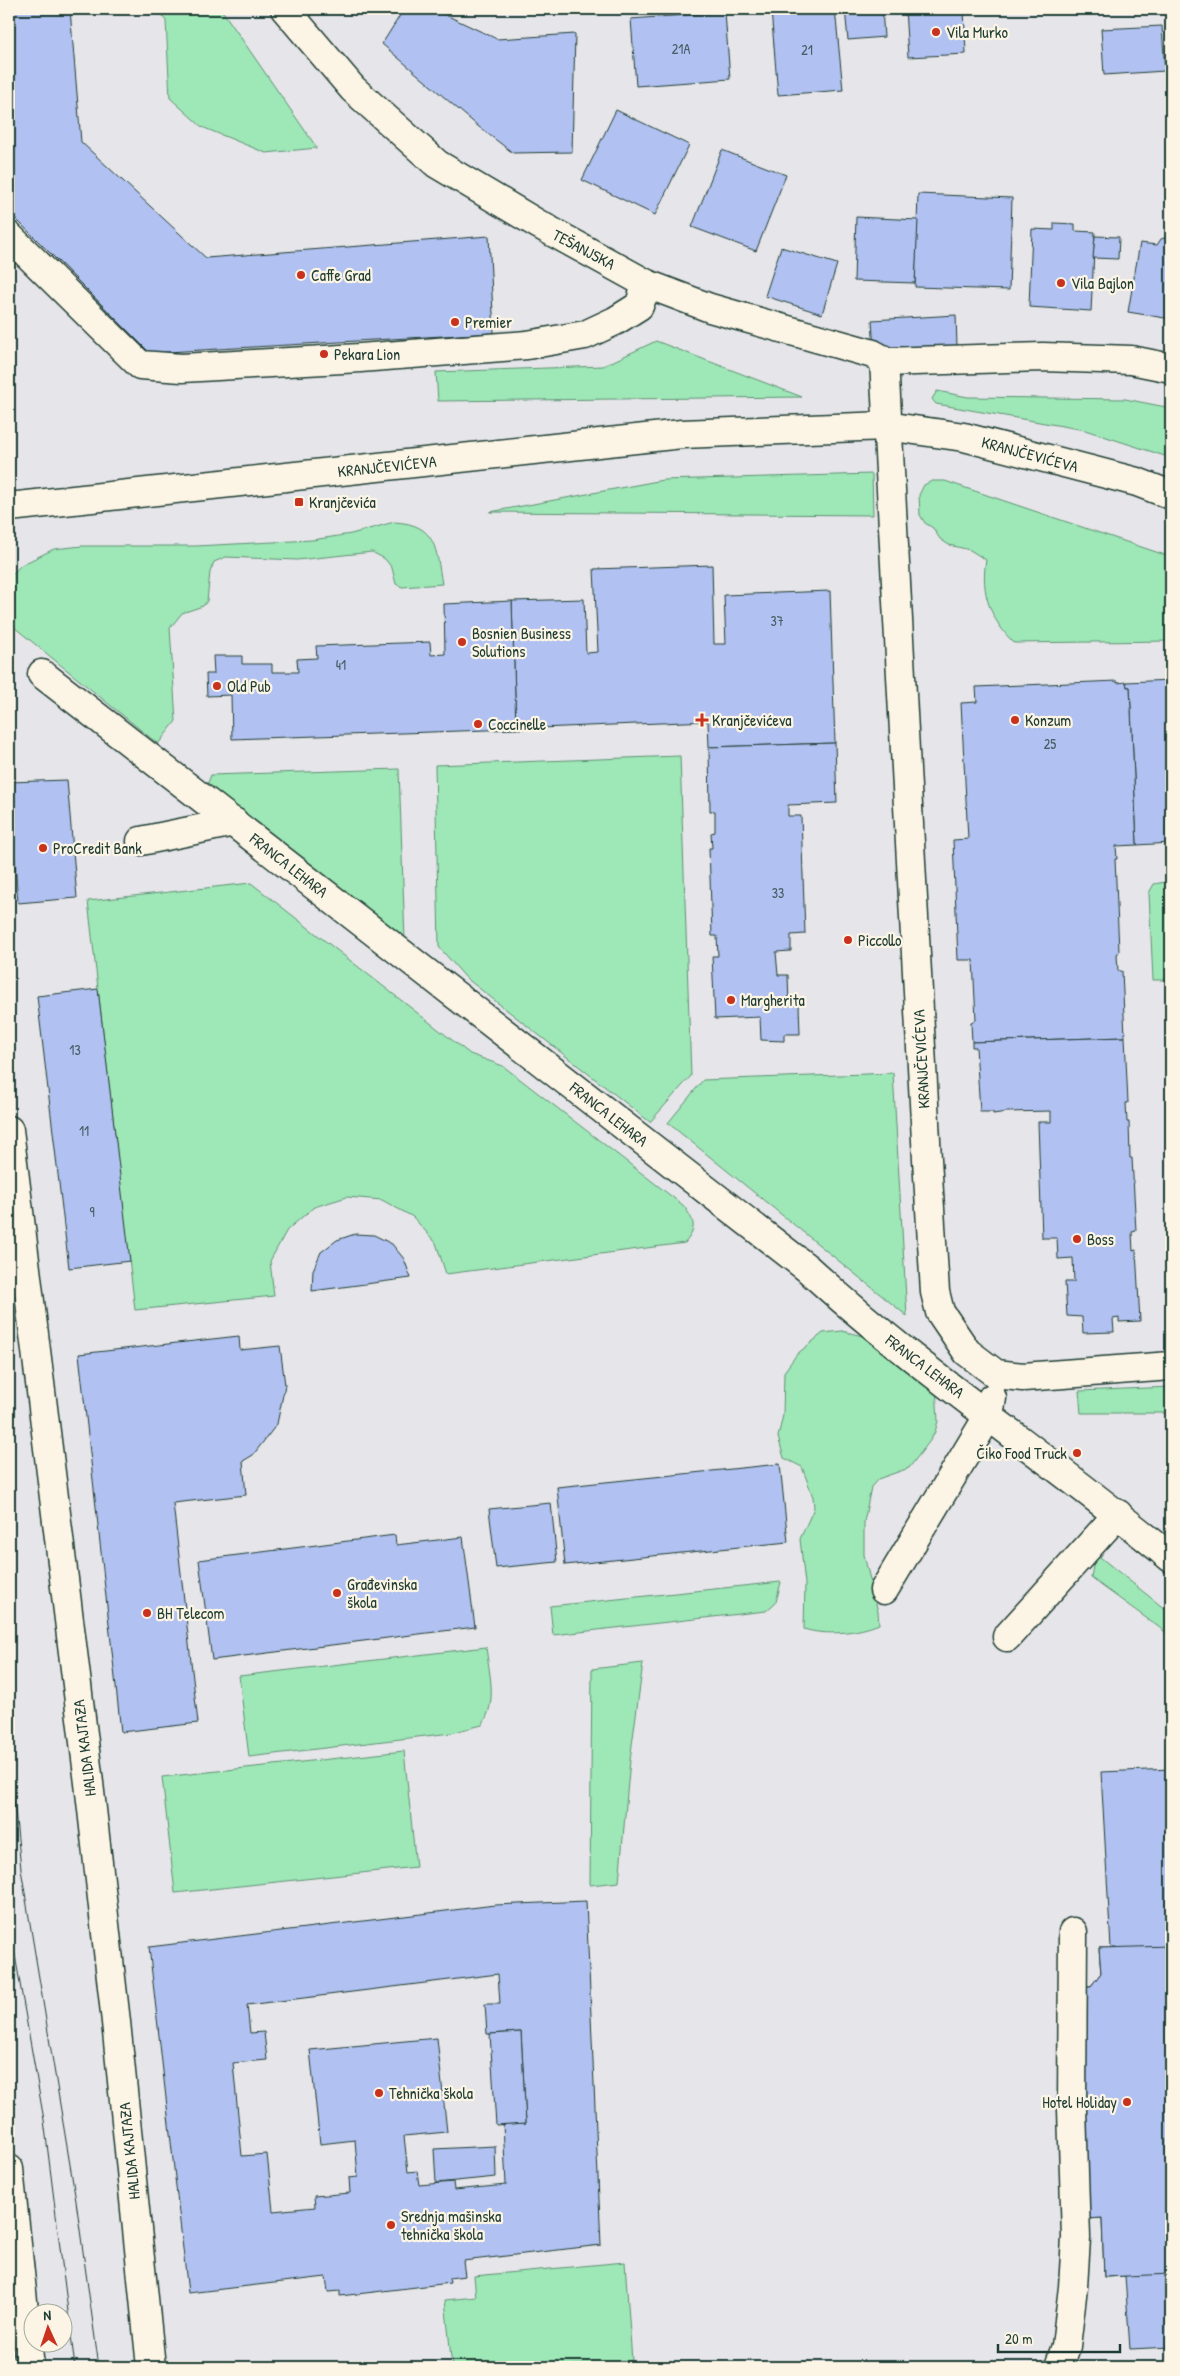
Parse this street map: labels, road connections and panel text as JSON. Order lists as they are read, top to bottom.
{
  "streets": {
    "street": [
      "TEŠANJSKA",
      "KRANJČEVIĆEVA",
      "FRANCA LEHARA",
      "HALIDA KAJTAZA"
    ]
  },
  "places": {
    "other": [
      "Vila Murko",
      "Caffe Grad",
      "Vila Bajlon",
      "Premier",
      "Pekara Lion",
      "Bosnien Business Solutions",
      "Old Pub",
      "Konzum",
      "Coccinelle",
      "ProCredit Bank",
      "Piccollo",
      "Margherita",
      "Boss",
      "Čiko Food Truck",
      "Građevinska škola",
      "BH Telecom",
      "Tehnička škola",
      "Hotel Holiday",
      "Srednja mašinska tehnička škola"
    ],
    "transit": ["Kranjčevića"],
    "health": ["Kranjčevićeva"]
  },
  "house_numbers": [
    "21A",
    "21",
    "37",
    "41",
    "25",
    "33",
    "13",
    "11",
    "9"
  ],
  "scale_bar": "20 m",
  "north": "top"
}
